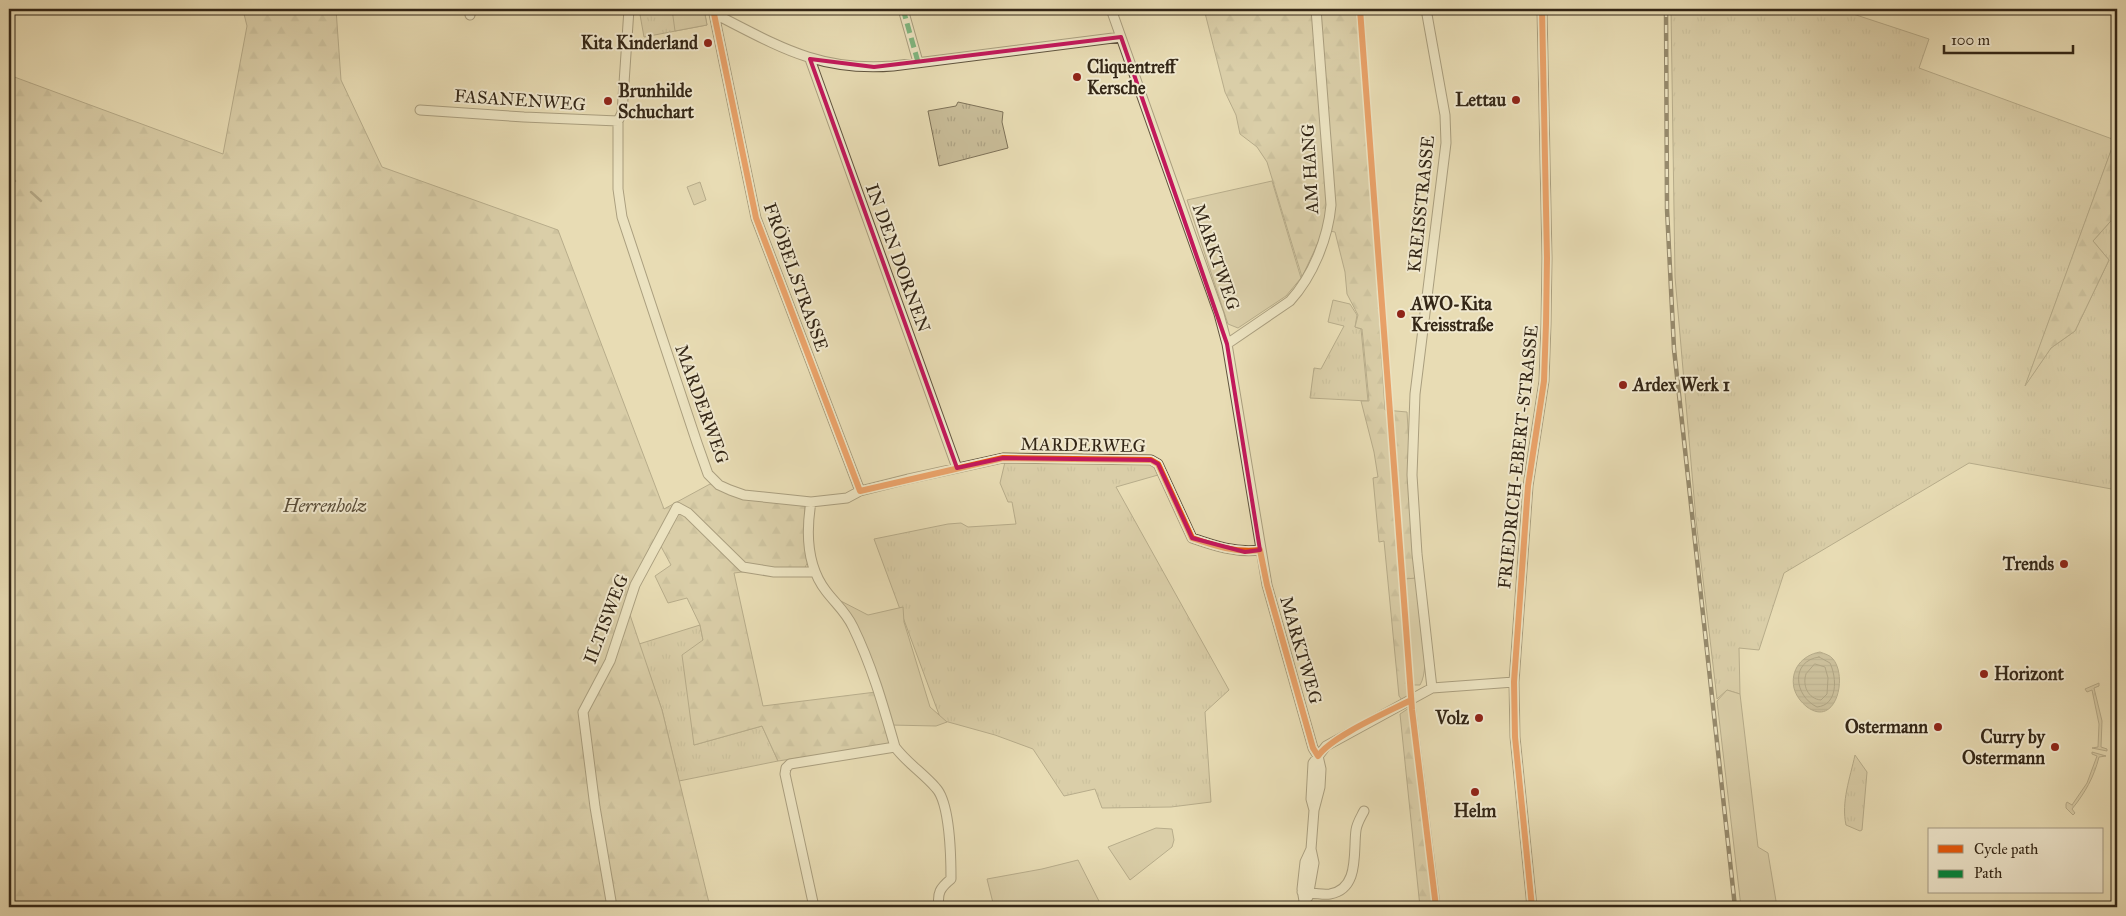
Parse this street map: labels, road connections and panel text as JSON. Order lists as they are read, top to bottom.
{
  "streets": {
    "street": [
      "FASANENWEG",
      "AM HANG",
      "KREISSTRASSE",
      "MARKTWEG",
      "IN DEN DORNEN",
      "FRÖBELSTRASSE",
      "MARDERWEG",
      "FRIEDRICH-EBERT-STRASSE",
      "ILTISWEG"
    ]
  },
  "crossings": [
    ["FASANENWEG", "MARDERWEG"],
    ["AM HANG", "MARKTWEG"],
    ["MARKTWEG", "MARDERWEG"],
    ["IN DEN DORNEN", "MARDERWEG"],
    ["FRÖBELSTRASSE", "MARDERWEG"]
  ],
  "parks": ["Herrenholz"],
  "places": [
    "Kita Kinderland",
    "Cliquentreff Kersche",
    "Lettau",
    "Brunhilde Schuchart",
    "AWO-Kita Kreisstraße",
    "Ardex Werk 1",
    "Trends",
    "Horizont",
    "Volz",
    "Ostermann",
    "Curry by Ostermann",
    "Helm"
  ],
  "legend": ["Cycle path", "Path"],
  "scale_bar": "100 m"
}
